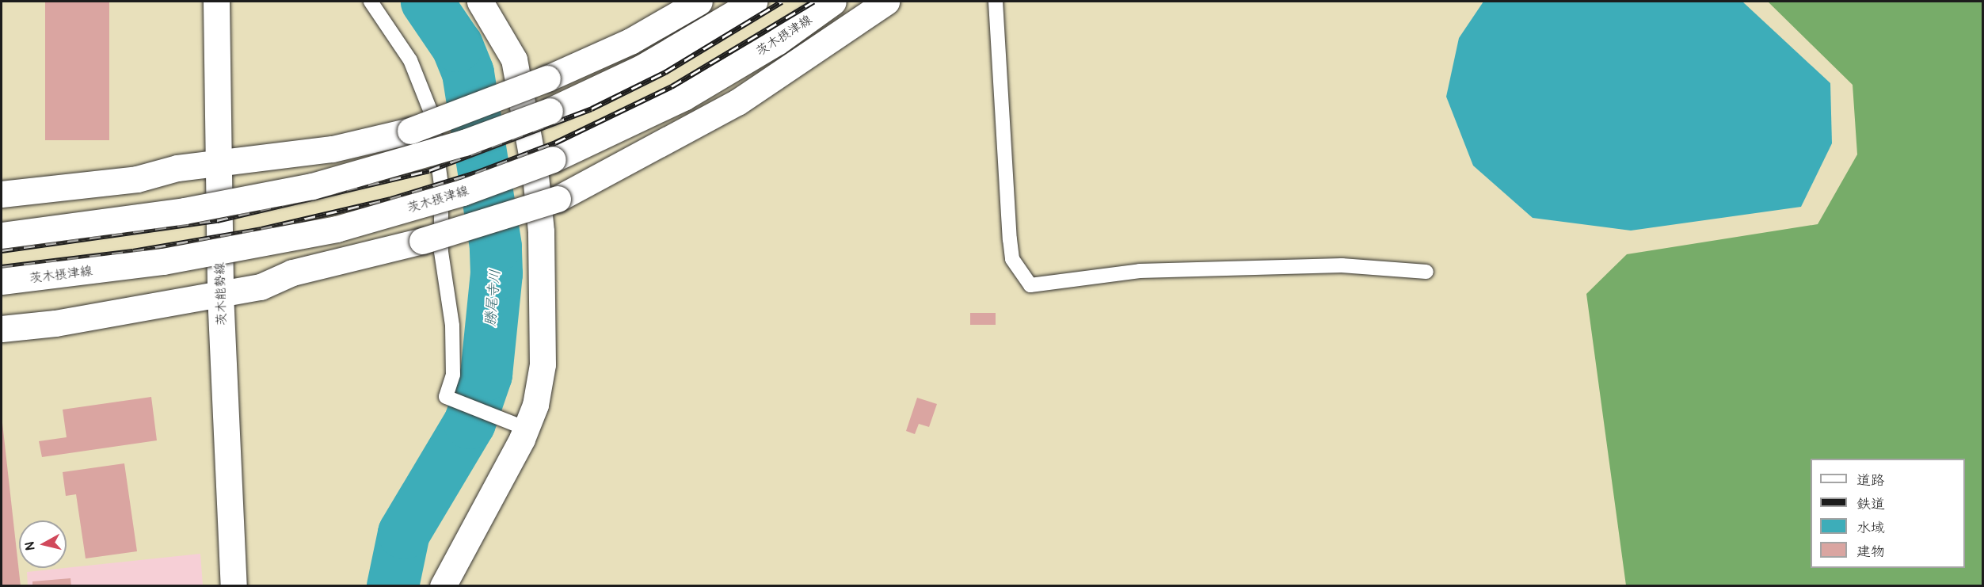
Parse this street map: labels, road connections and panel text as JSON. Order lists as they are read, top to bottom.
{
  "streets": {
    "main road": ["茨木摂津線", "茨木能勢線"]
  },
  "water": ["勝尾寺川"],
  "legend": [
    "道路",
    "鉄道",
    "水域",
    "建物"
  ],
  "north": "left"
}
